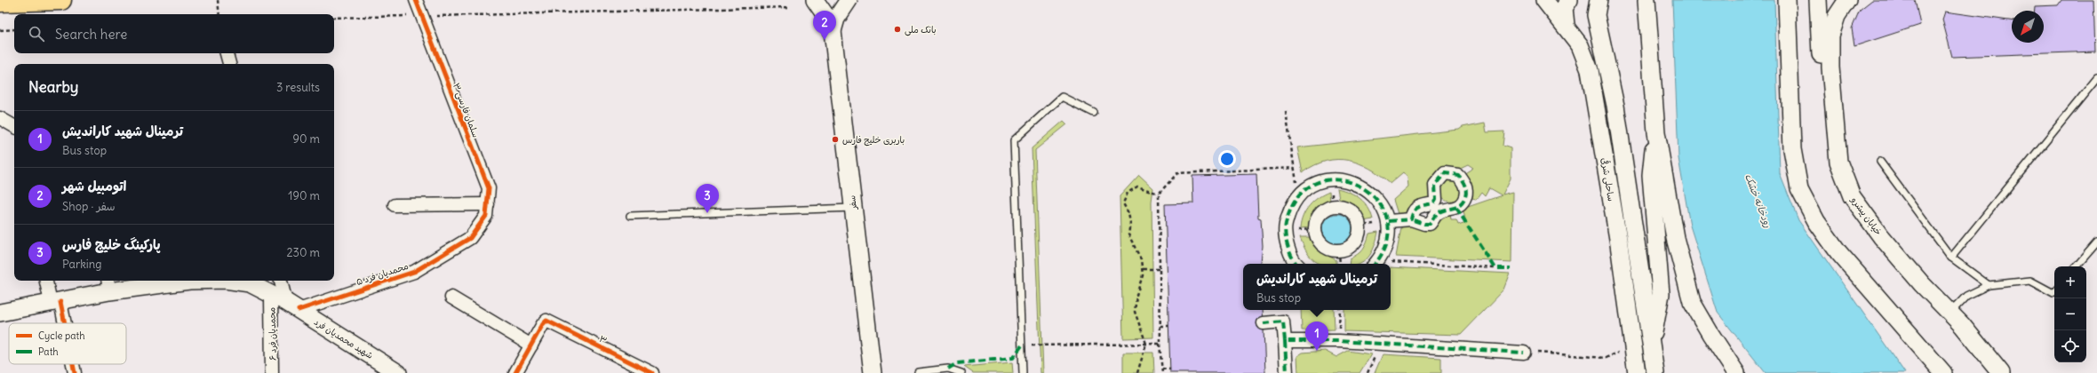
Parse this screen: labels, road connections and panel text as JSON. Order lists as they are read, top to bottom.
{
  "streets": {
    "main road": [
      "ساحلی شرقی",
      "سفر",
      "خیابان پیشرو",
      "شهید محمدیان فرد"
    ],
    "street": [
      "۳ سلمان فارسی",
      "۵ محمدیان فرد",
      "۶ محمدیان فرد",
      "۳"
    ]
  },
  "crossings": [
    ["۳ سلمان فارسی", "۵ محمدیان فرد"],
    ["۵ محمدیان فرد", "۶ محمدیان فرد"],
    ["۵ محمدیان فرد", "شهید محمدیان فرد"],
    ["۶ محمدیان فرد", "شهید محمدیان فرد"]
  ],
  "water": ["رودخانه خشک"],
  "places": ["بانک ملی", "باربری خلیج فارس"],
  "legend": ["Cycle path", "Path"],
  "north": "bottom left",
  "page": {
    "pins": ["2", "3", "1"],
    "search": "Search here",
    "heading": ["Nearby", "3 results"],
    "list": [
      {
        "mark": "1",
        "name": "ترمینال شهید کاراندیش",
        "note": "Bus stop",
        "value": "90 m"
      },
      {
        "mark": "2",
        "name": "اتومبیل شهر",
        "note": "Shop · سفر",
        "value": "190 m"
      },
      {
        "mark": "3",
        "name": "پارکینگ خلیج فارس",
        "note": "Parking",
        "value": "230 m"
      }
    ],
    "popup": ["ترمینال شهید کاراندیش", "Bus stop"],
    "map_buttons": ["+", "−"]
  }
}
